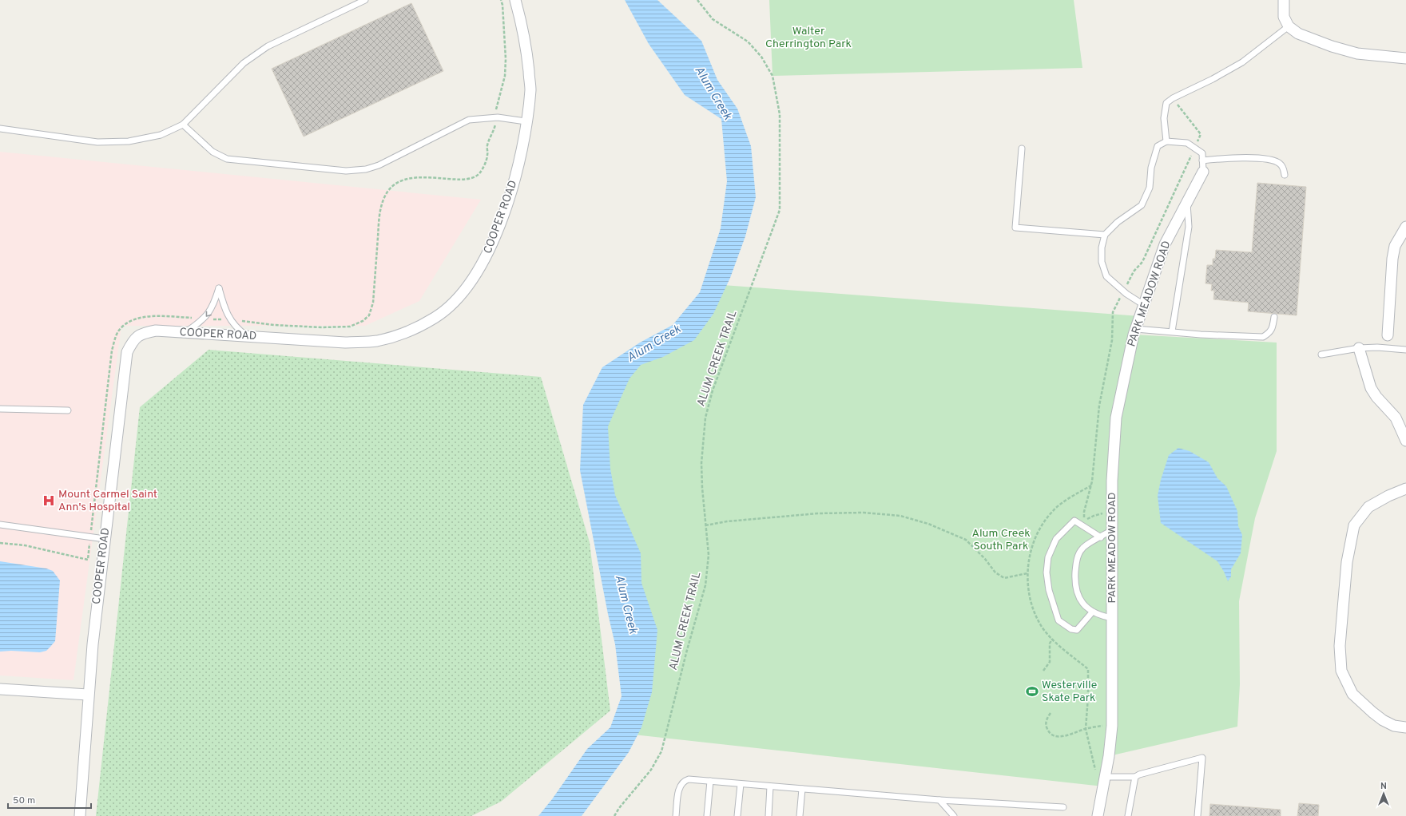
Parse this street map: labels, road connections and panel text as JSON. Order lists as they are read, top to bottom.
{
  "streets": {
    "street": ["COOPER ROAD", "PARK MEADOW ROAD"],
    "path": ["ALUM CREEK TRAIL"]
  },
  "water": ["Alum Creek"],
  "parks": ["Walter Cherrington Park", "Alum Creek South Park"],
  "places": {
    "hospital": ["Mount Carmel Saint Ann's Hospital"],
    "sports": ["Westerville Skate Park"]
  },
  "scale_bar": "50 m",
  "north": "top"
}
